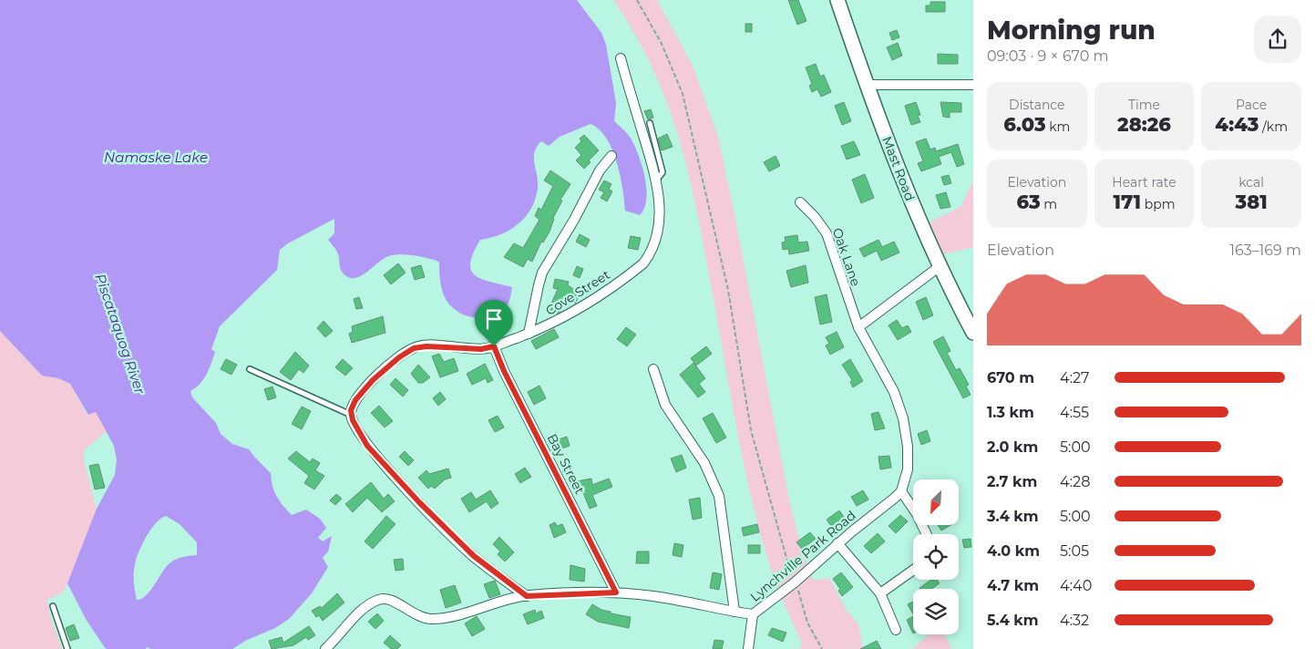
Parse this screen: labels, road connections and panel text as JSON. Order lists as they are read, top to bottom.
{
  "streets": {
    "main road": ["Mast Road"],
    "street": [
      "Oak Lane",
      "Cove Street",
      "Bay Street",
      "Lynchville Park Road"
    ]
  },
  "crossings": [
    ["Cove Street", "Bay Street"],
    ["Bay Street", "Lynchville Park Road"]
  ],
  "water": ["Namaske Lake", "Piscataquog River"],
  "north": "bottom left",
  "page": {
    "heading": ["Morning run", "09:03 · 9 × 670 m"],
    "stats": [
      ["Distance", "6.03 km"],
      ["Time", "28:26"],
      ["Pace", "4:43 /km"],
      ["Elevation", "63 m"],
      ["Heart rate", "171 bpm"],
      ["kcal", "381"]
    ],
    "chart": ["Elevation", "163–169 m"],
    "list": [
      {
        "name": "670 m",
        "note": "4:27"
      },
      {
        "name": "1.3 km",
        "note": "4:55"
      },
      {
        "name": "2.0 km",
        "note": "5:00"
      },
      {
        "name": "2.7 km",
        "note": "4:28"
      },
      {
        "name": "3.4 km",
        "note": "5:00"
      },
      {
        "name": "4.0 km",
        "note": "5:05"
      },
      {
        "name": "4.7 km",
        "note": "4:40"
      },
      {
        "name": "5.4 km",
        "note": "4:32"
      }
    ]
  }
}
